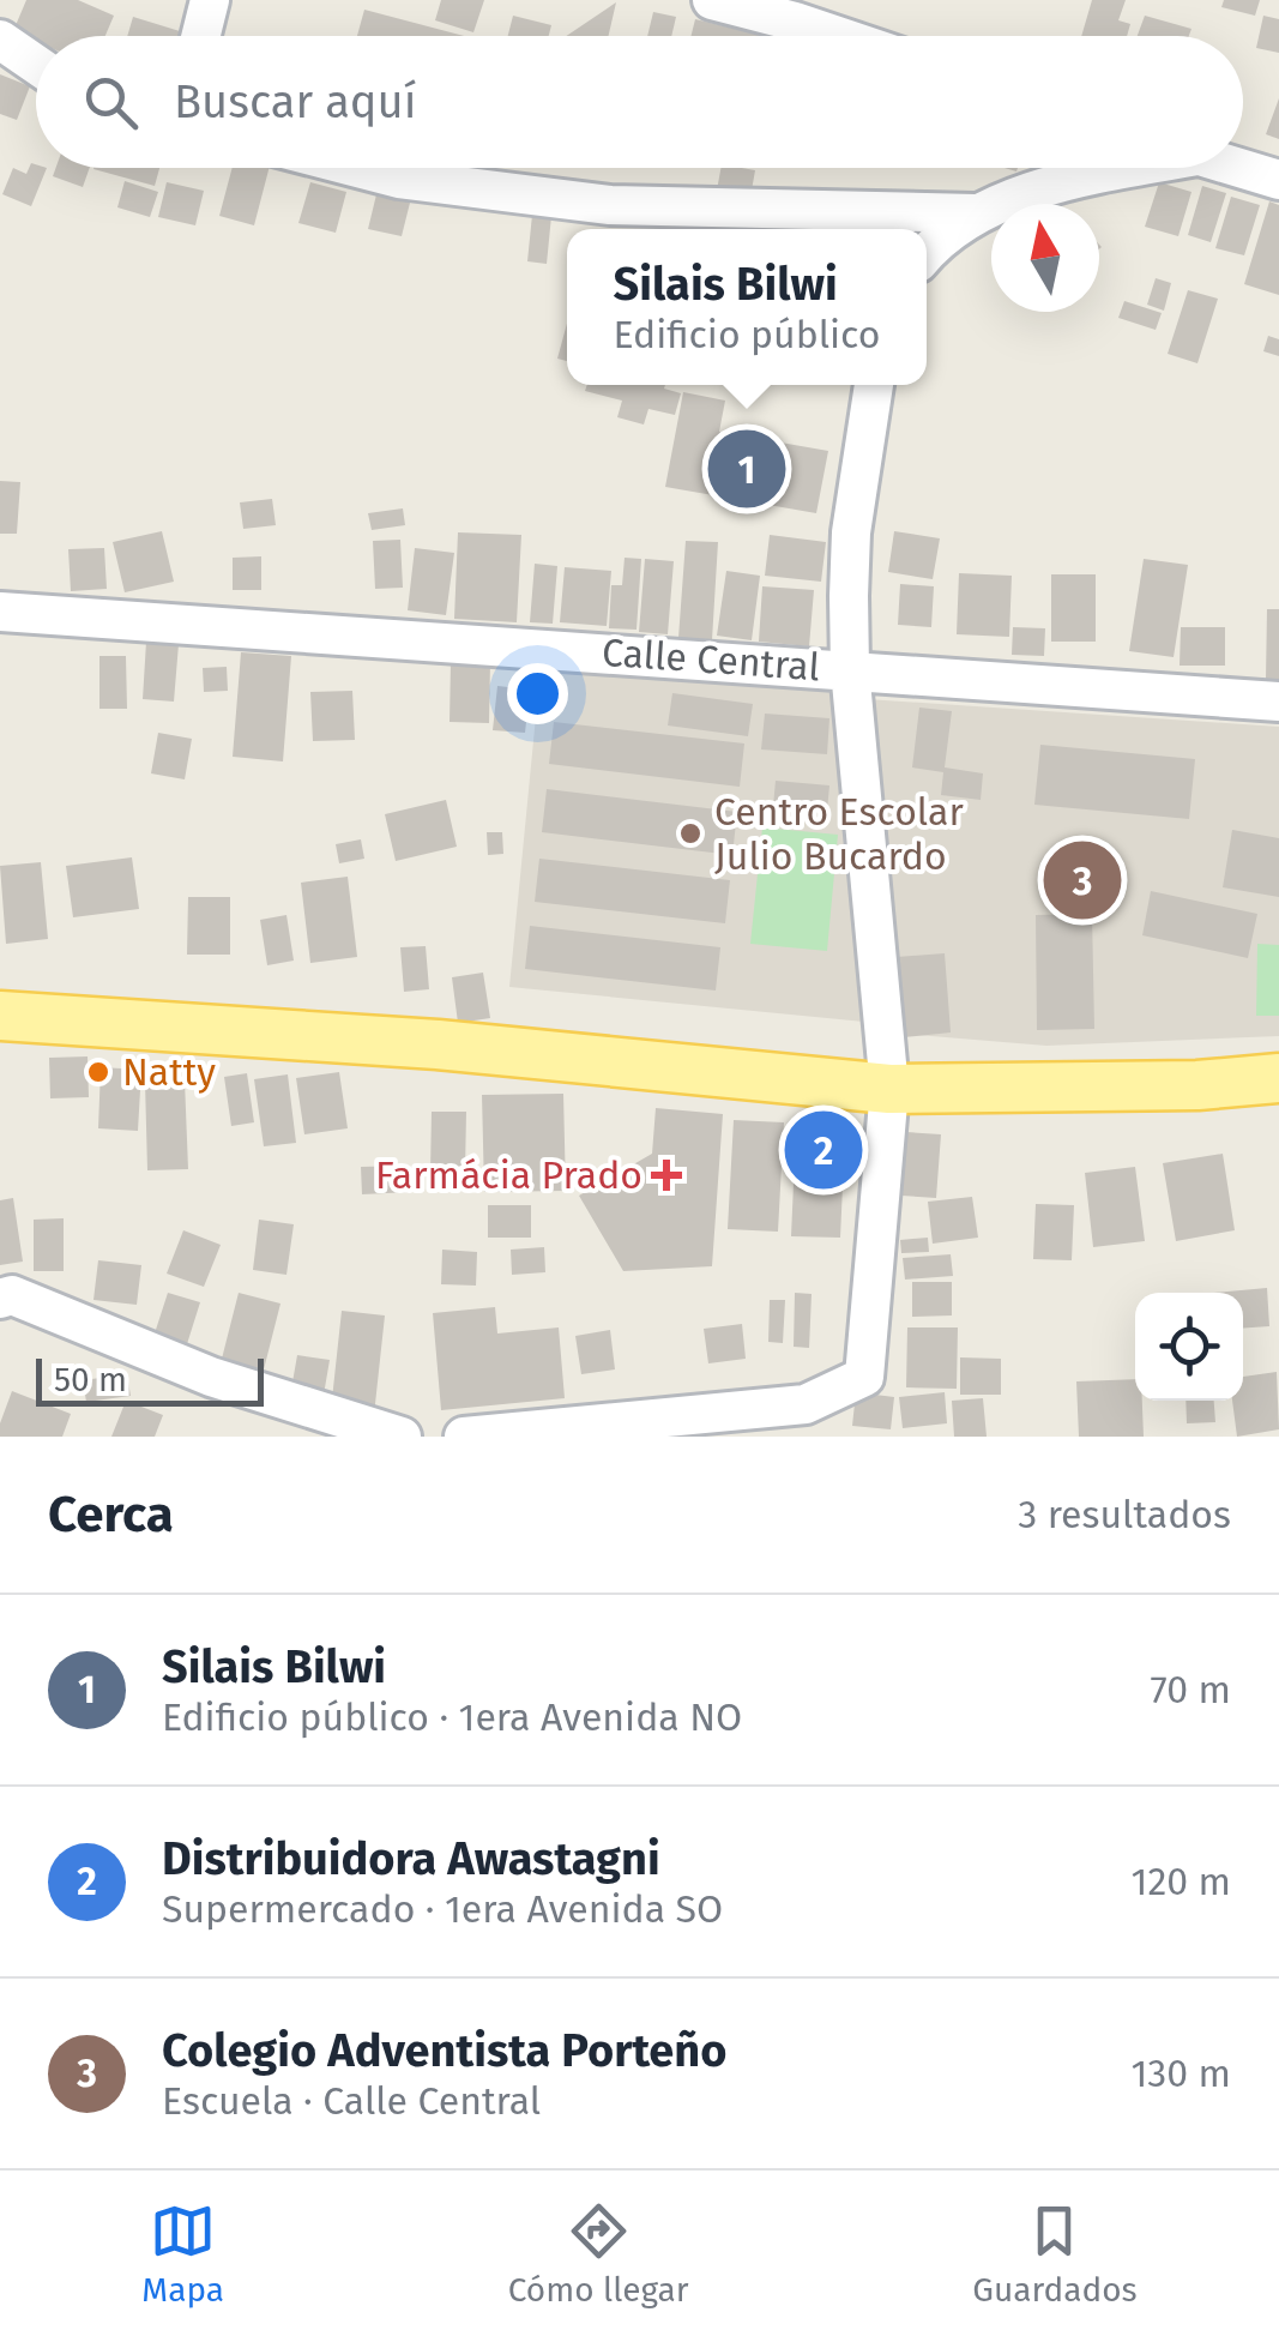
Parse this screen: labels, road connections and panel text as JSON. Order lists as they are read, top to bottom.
{
  "streets": {
    "street": ["Calle Central"]
  },
  "places": {
    "other": ["Centro Escolar Julio Bucardo", "Natty"],
    "health": ["Farmácia Prado"]
  },
  "scale_bar": "50 m",
  "north": "top",
  "page": {
    "search": "Buscar aquí",
    "popup": ["Silais Bilwi", "Edificio público"],
    "pins": ["1", "3", "2"],
    "scale": "50 m",
    "heading": ["Cerca", "3 resultados"],
    "list": [
      {
        "mark": "1",
        "name": "Silais Bilwi",
        "note": "Edificio público · 1era Avenida NO",
        "value": "70 m"
      },
      {
        "mark": "2",
        "name": "Distribuidora Awastagni",
        "note": "Supermercado · 1era Avenida SO",
        "value": "120 m"
      },
      {
        "mark": "3",
        "name": "Colegio Adventista Porteño",
        "note": "Escuela · Calle Central",
        "value": "130 m"
      }
    ],
    "nav": ["Mapa", "Cómo llegar", "Guardados"]
  }
}
